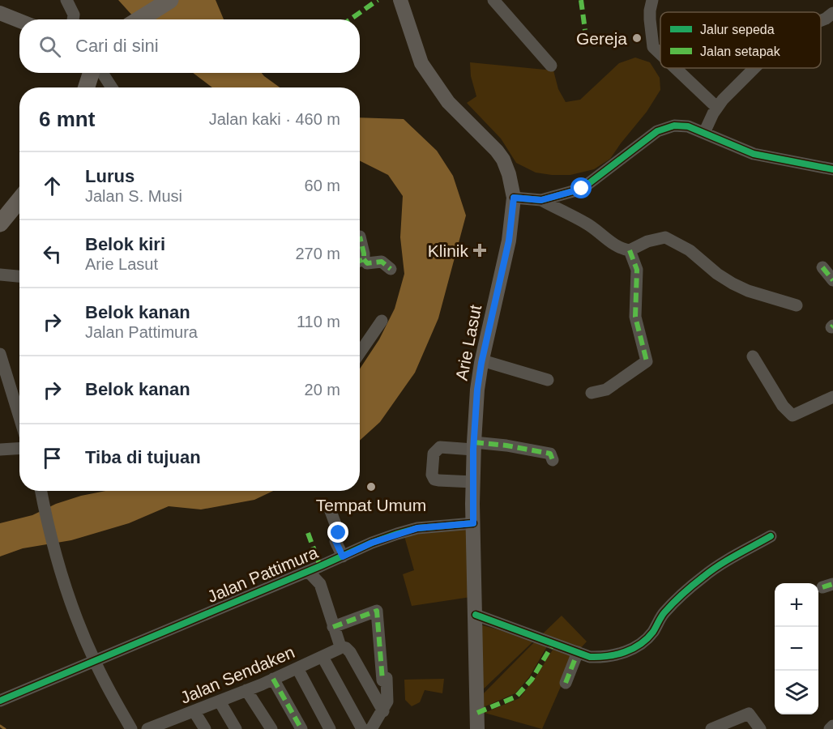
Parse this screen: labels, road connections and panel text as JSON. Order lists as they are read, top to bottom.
{
  "streets": {
    "main road": ["Arie Lasut"],
    "street": ["Jalan Pattimura", "Jalan Sendaken"]
  },
  "crossings": [
    ["Arie Lasut", "Jalan Pattimura"]
  ],
  "places": {
    "other": ["Gereja", "Tempat Umum"],
    "health": ["Klinik"]
  },
  "legend": ["Jalur sepeda", "Jalan setapak"],
  "page": {
    "search": "Cari di sini",
    "heading": ["6 mnt", "Jalan kaki · 460 m"],
    "list": [
      ["Lurus", "Jalan S. Musi", "60 m"],
      ["Belok kiri", "Arie Lasut", "270 m"],
      ["Belok kanan", "Jalan Pattimura", "110 m"],
      ["Belok kanan", "20 m"],
      "Tiba di tujuan"
    ],
    "map_buttons": ["+", "−"]
  }
}
